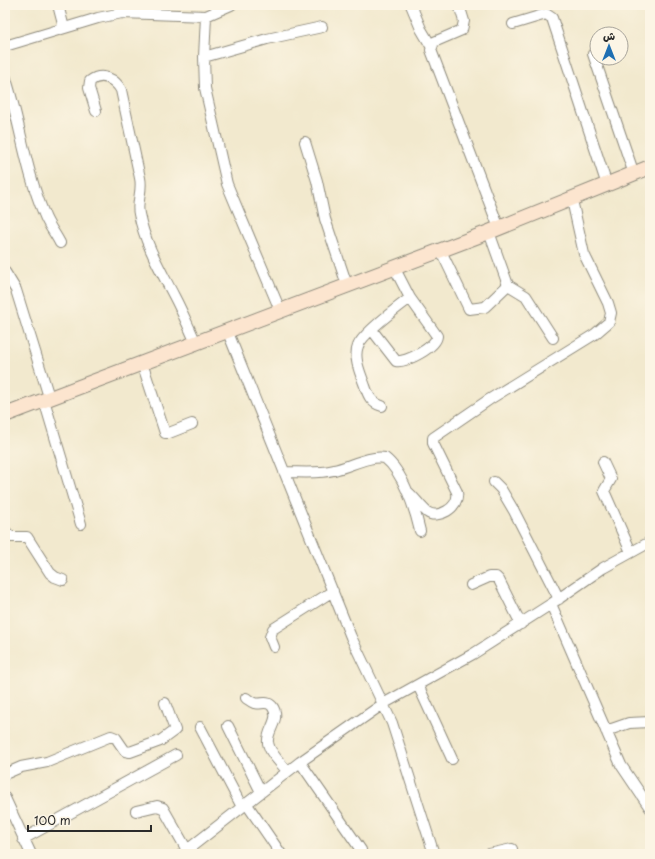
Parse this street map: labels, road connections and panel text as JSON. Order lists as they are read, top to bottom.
{
  "scale_bar": "100 m",
  "north": "top"
}
